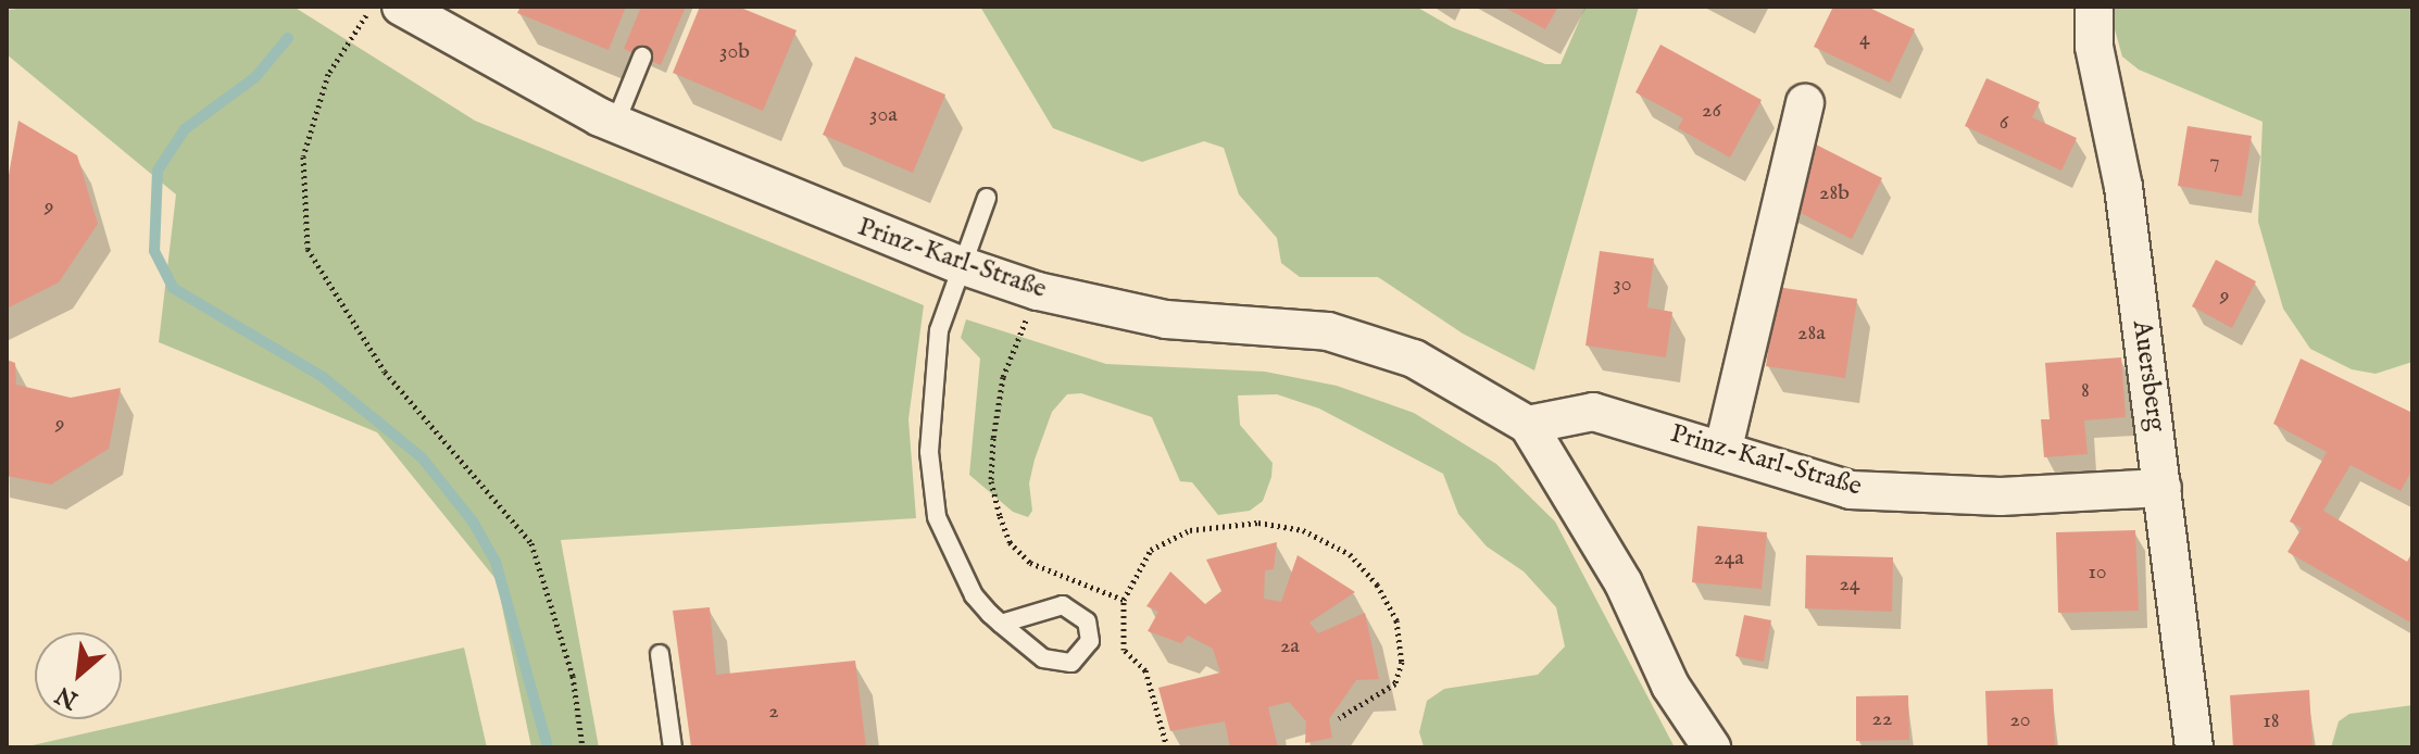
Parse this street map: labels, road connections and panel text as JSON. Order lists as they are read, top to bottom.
{
  "streets": {
    "street": ["Prinz-Karl-Straße", "Auersberg"]
  },
  "crossings": [
    ["Prinz-Karl-Straße", "Auersberg"]
  ],
  "house_numbers": [
    "4",
    "30b",
    "26",
    "30a",
    "6",
    "7",
    "28b",
    "9",
    "30",
    "9",
    "28a",
    "8",
    "9",
    "24a",
    "10",
    "24",
    "2a",
    "2",
    "22",
    "20",
    "18"
  ],
  "north": "bottom left"
}
